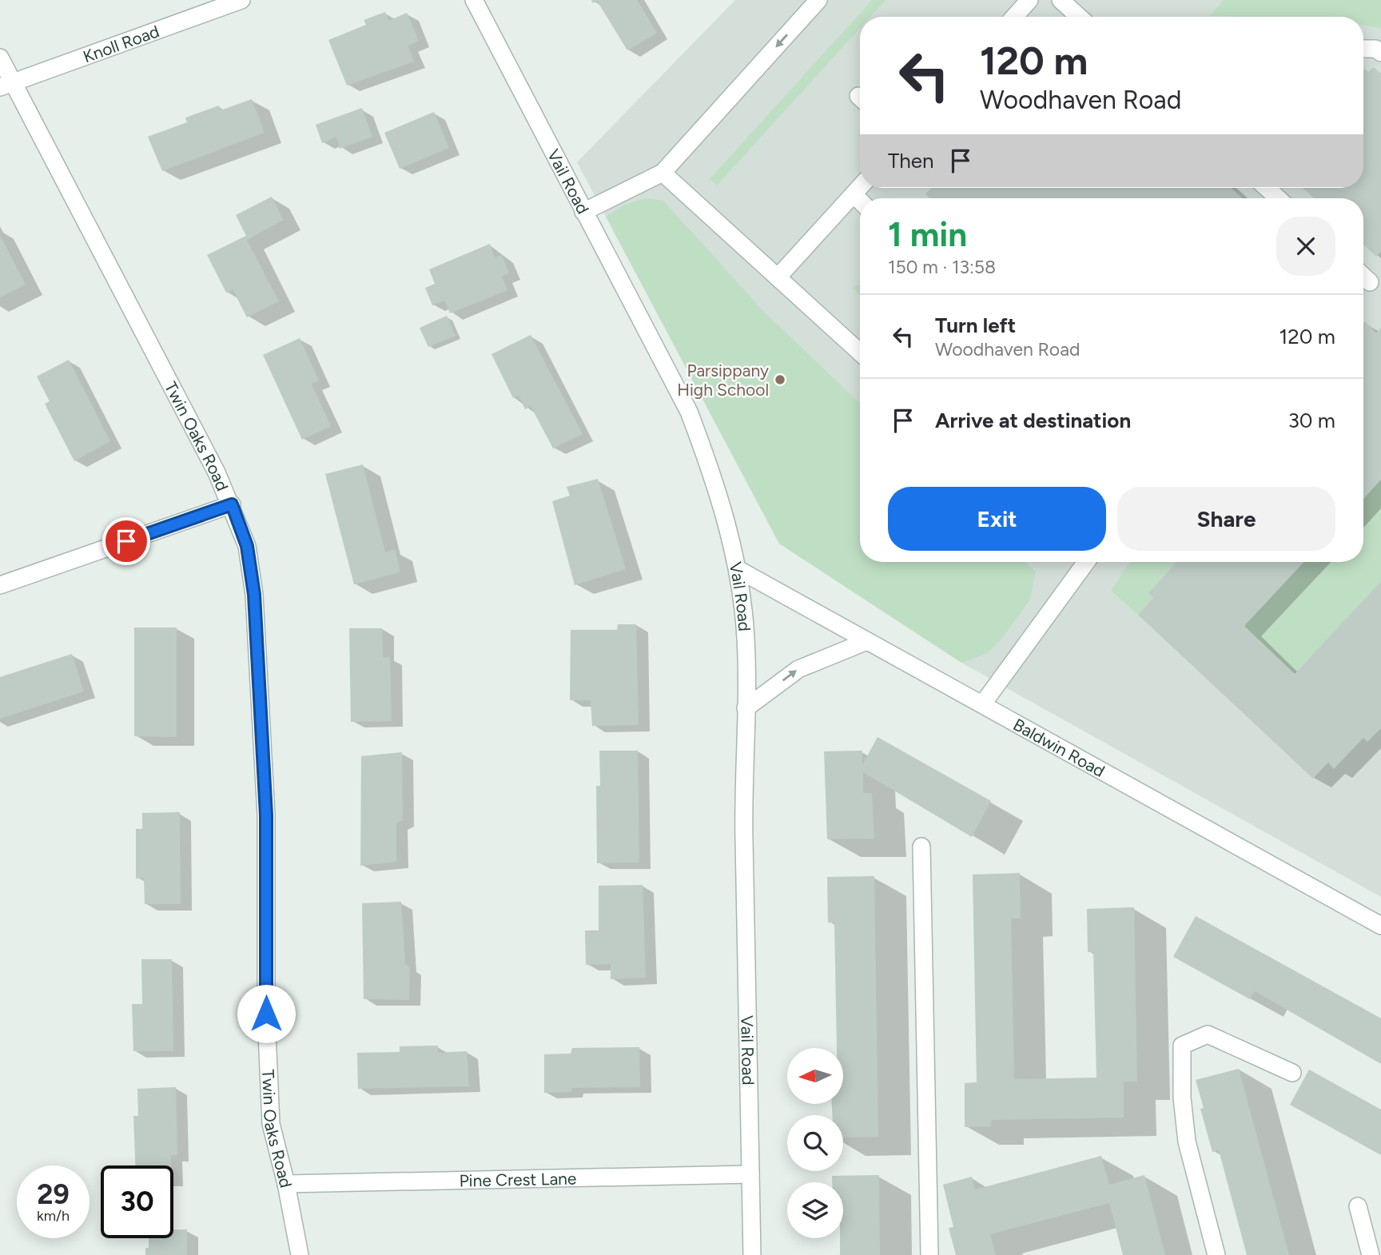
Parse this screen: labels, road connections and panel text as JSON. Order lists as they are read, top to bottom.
{
  "streets": {
    "street": [
      "Knoll Road",
      "Vail Road",
      "Twin Oaks Road",
      "Baldwin Road",
      "Pine Crest Lane"
    ]
  },
  "crossings": [
    ["Knoll Road", "Twin Oaks Road"],
    ["Vail Road", "Baldwin Road"],
    ["Vail Road", "Pine Crest Lane"],
    ["Twin Oaks Road", "Pine Crest Lane"]
  ],
  "places": ["Parsippany High School"],
  "north": "left",
  "page": {
    "turn": ["120 m", "Woodhaven Road"],
    "then": "Then",
    "heading": ["1 min", "150 m · 13:58"],
    "list": [
      {
        "name": "Turn left",
        "note": "Woodhaven Road",
        "value": "120 m"
      },
      {
        "name": "Arrive at destination",
        "value": "30 m"
      }
    ],
    "buttons": ["Exit", "Share"],
    "speed": "29 km/h",
    "limit": "30"
  }
}
